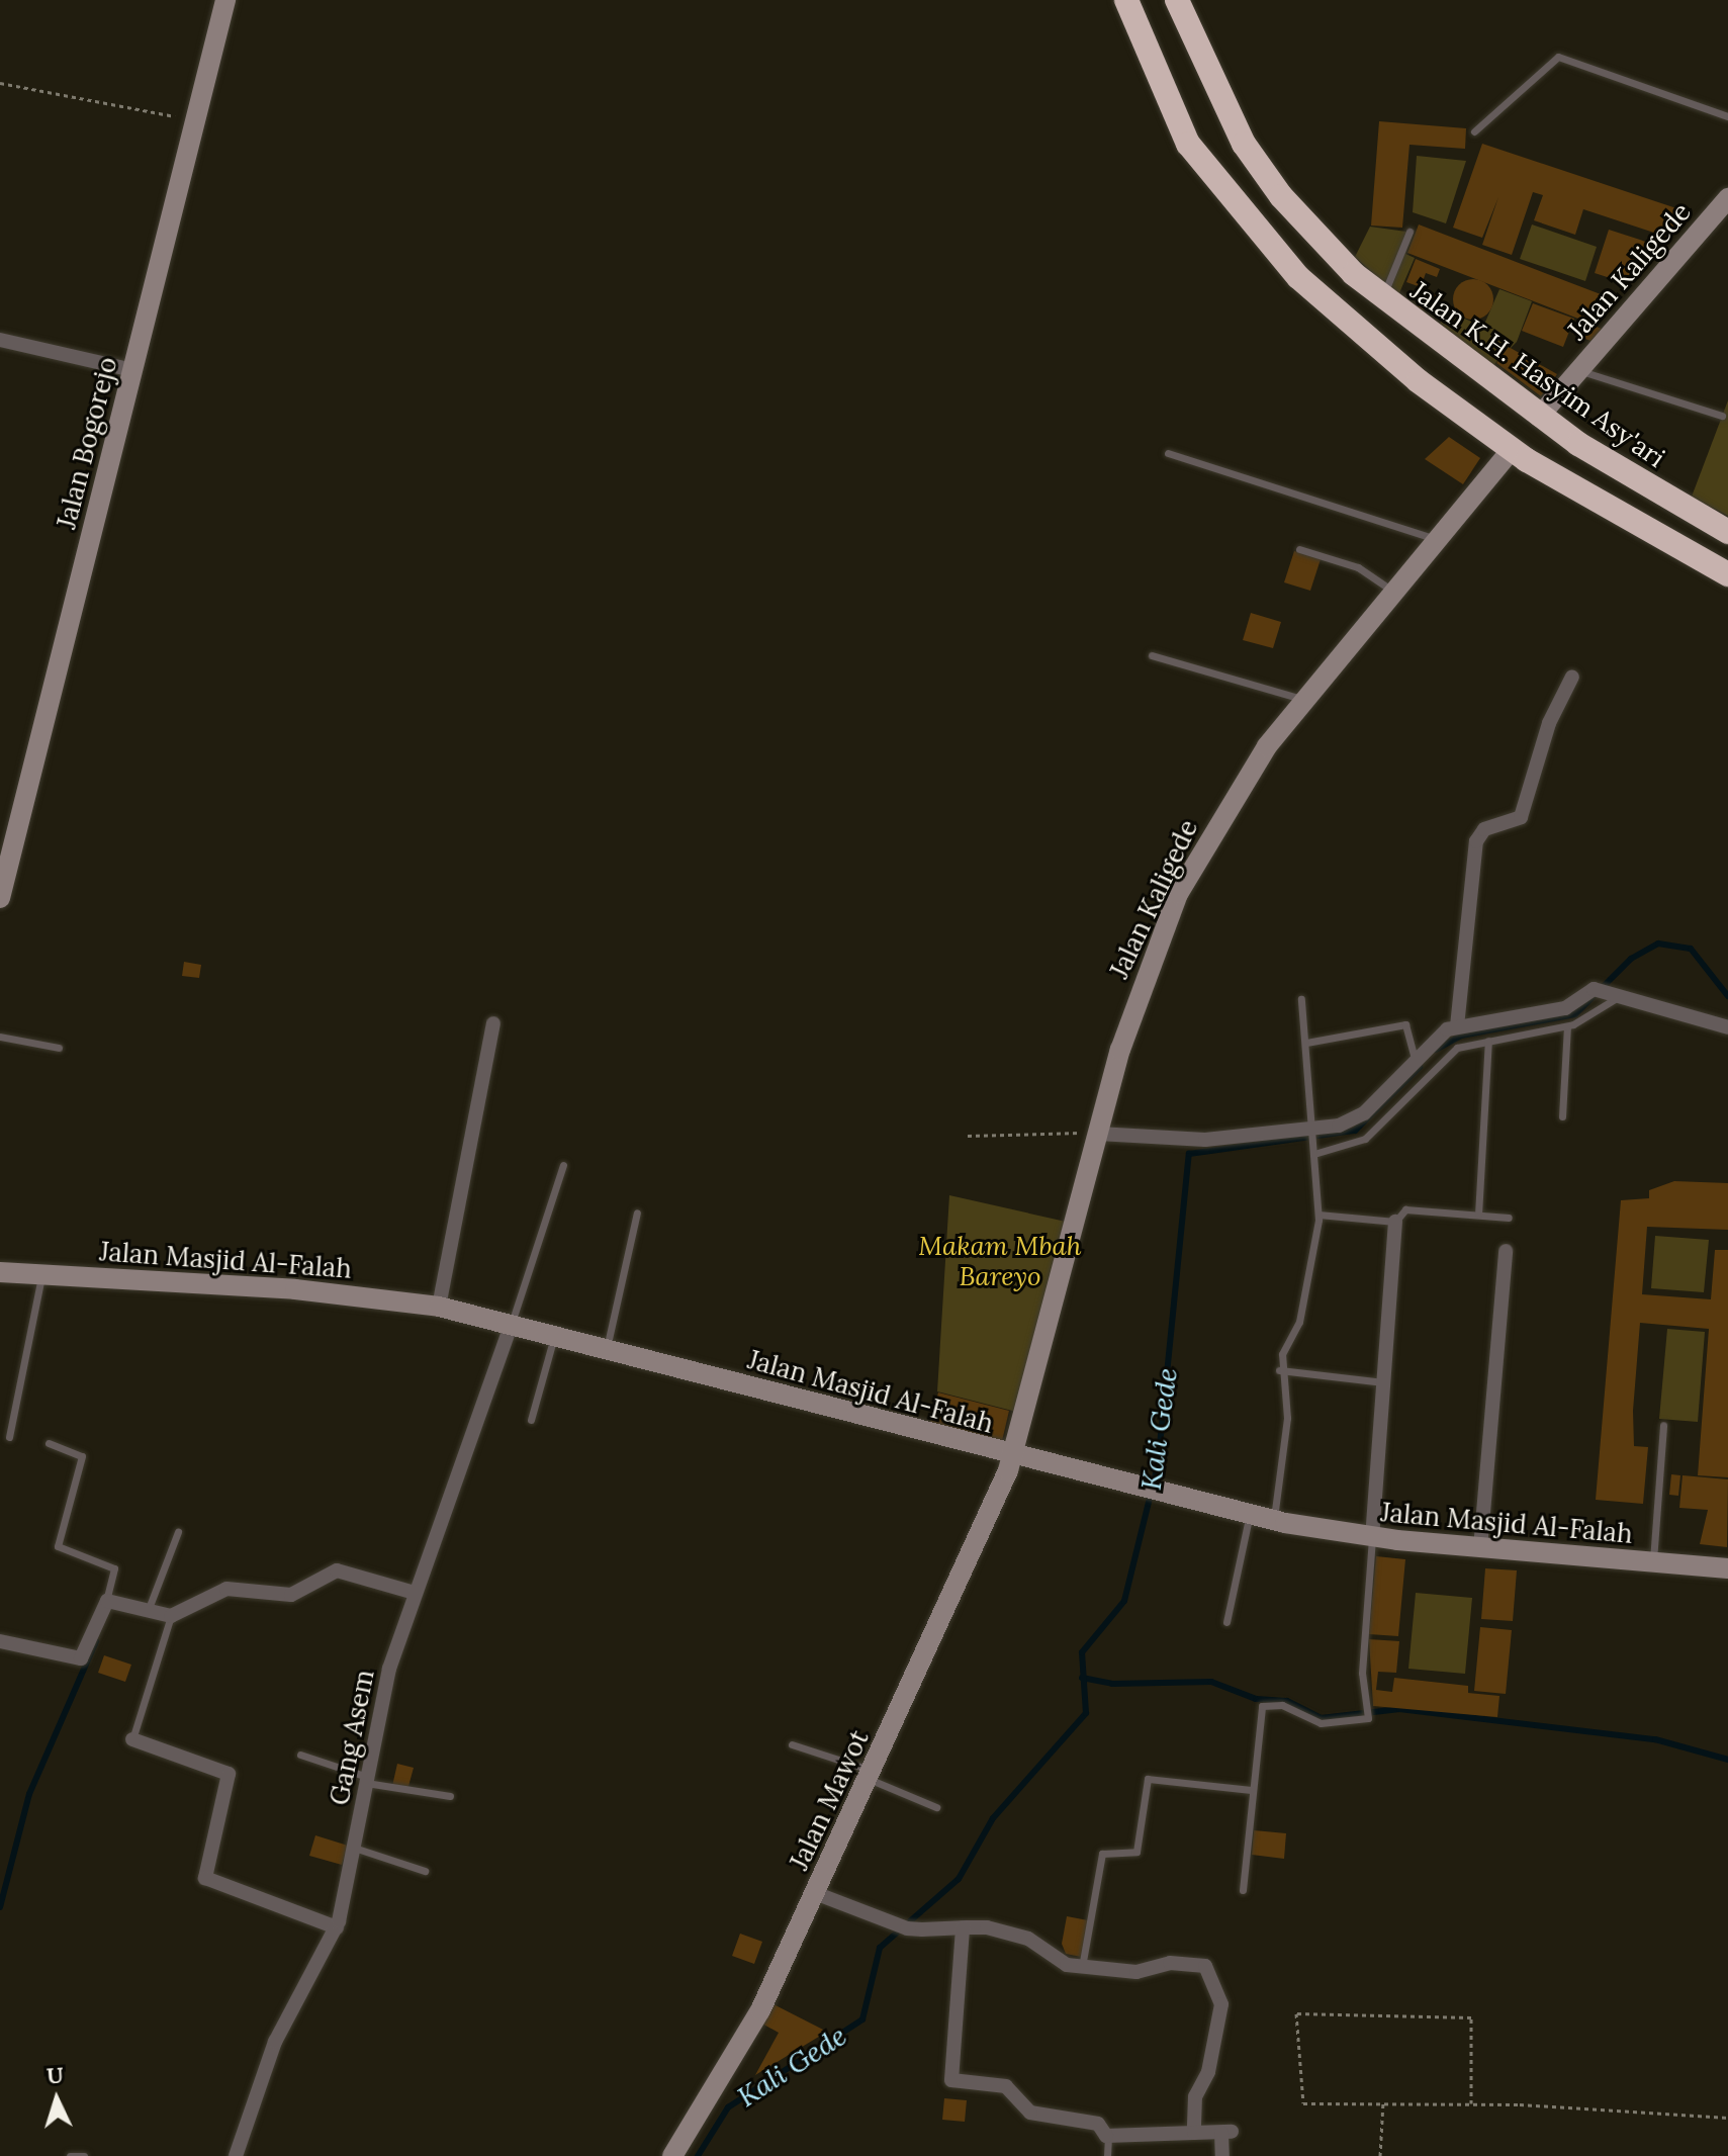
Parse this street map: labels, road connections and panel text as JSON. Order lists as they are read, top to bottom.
{
  "streets": {
    "highway": ["Jalan K.H. Hasyim Asy'ari"],
    "street": [
      "Jalan Kaligede",
      "Jalan Bogorejo",
      "Jalan Masjid Al-Falah",
      "Gang Asem",
      "Jalan Mawot"
    ]
  },
  "crossings": [
    ["Jalan Kaligede", "Jalan K.H. Hasyim Asy'ari"],
    ["Jalan Kaligede", "Jalan Masjid Al-Falah"],
    ["Jalan Kaligede", "Jalan Mawot"],
    ["Jalan Masjid Al-Falah", "Gang Asem"],
    ["Jalan Masjid Al-Falah", "Jalan Mawot"]
  ],
  "water": ["Kali Gede"],
  "parks": ["Makam Mbah Bareyo"],
  "north": "top"
}
